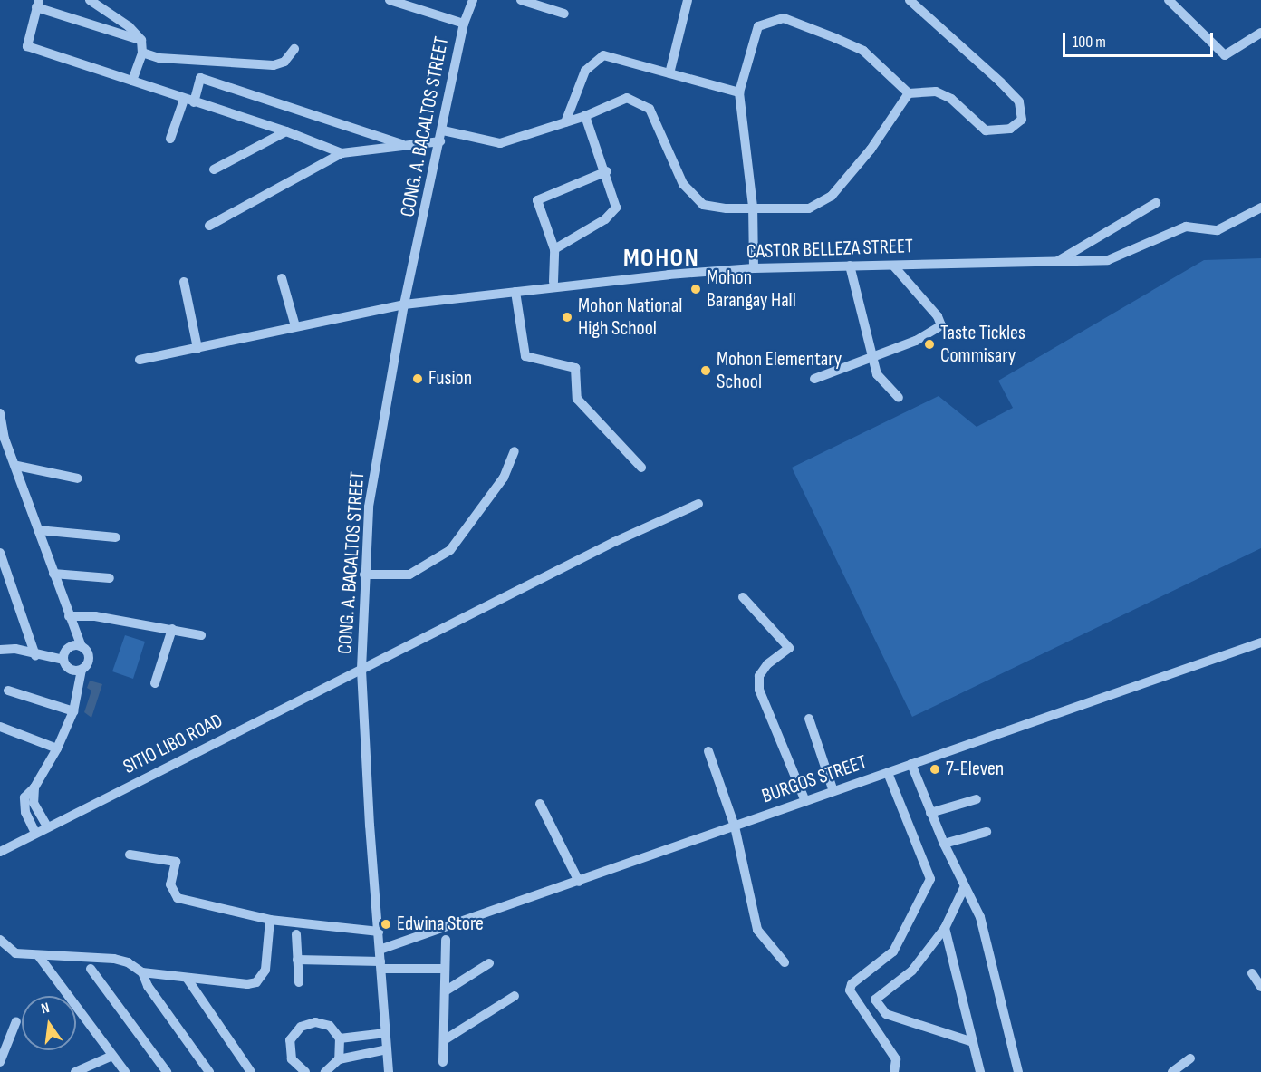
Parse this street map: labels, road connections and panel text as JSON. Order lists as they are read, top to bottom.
{
  "streets": {
    "street": [
      "CONG. A. BACALTOS STREET",
      "CASTOR BELLEZA STREET",
      "SITIO LIBO ROAD",
      "BURGOS STREET"
    ]
  },
  "crossings": [
    ["CONG. A. BACALTOS STREET", "CASTOR BELLEZA STREET"],
    ["CONG. A. BACALTOS STREET", "SITIO LIBO ROAD"],
    ["CONG. A. BACALTOS STREET", "BURGOS STREET"]
  ],
  "districts": ["MOHON"],
  "places": [
    "Mohon Barangay Hall",
    "Mohon National High School",
    "Taste Tickles Commisary",
    "Mohon Elementary School",
    "Fusion",
    "7-Eleven",
    "Edwina Store"
  ],
  "scale_bar": "100 m",
  "north": "top"
}
